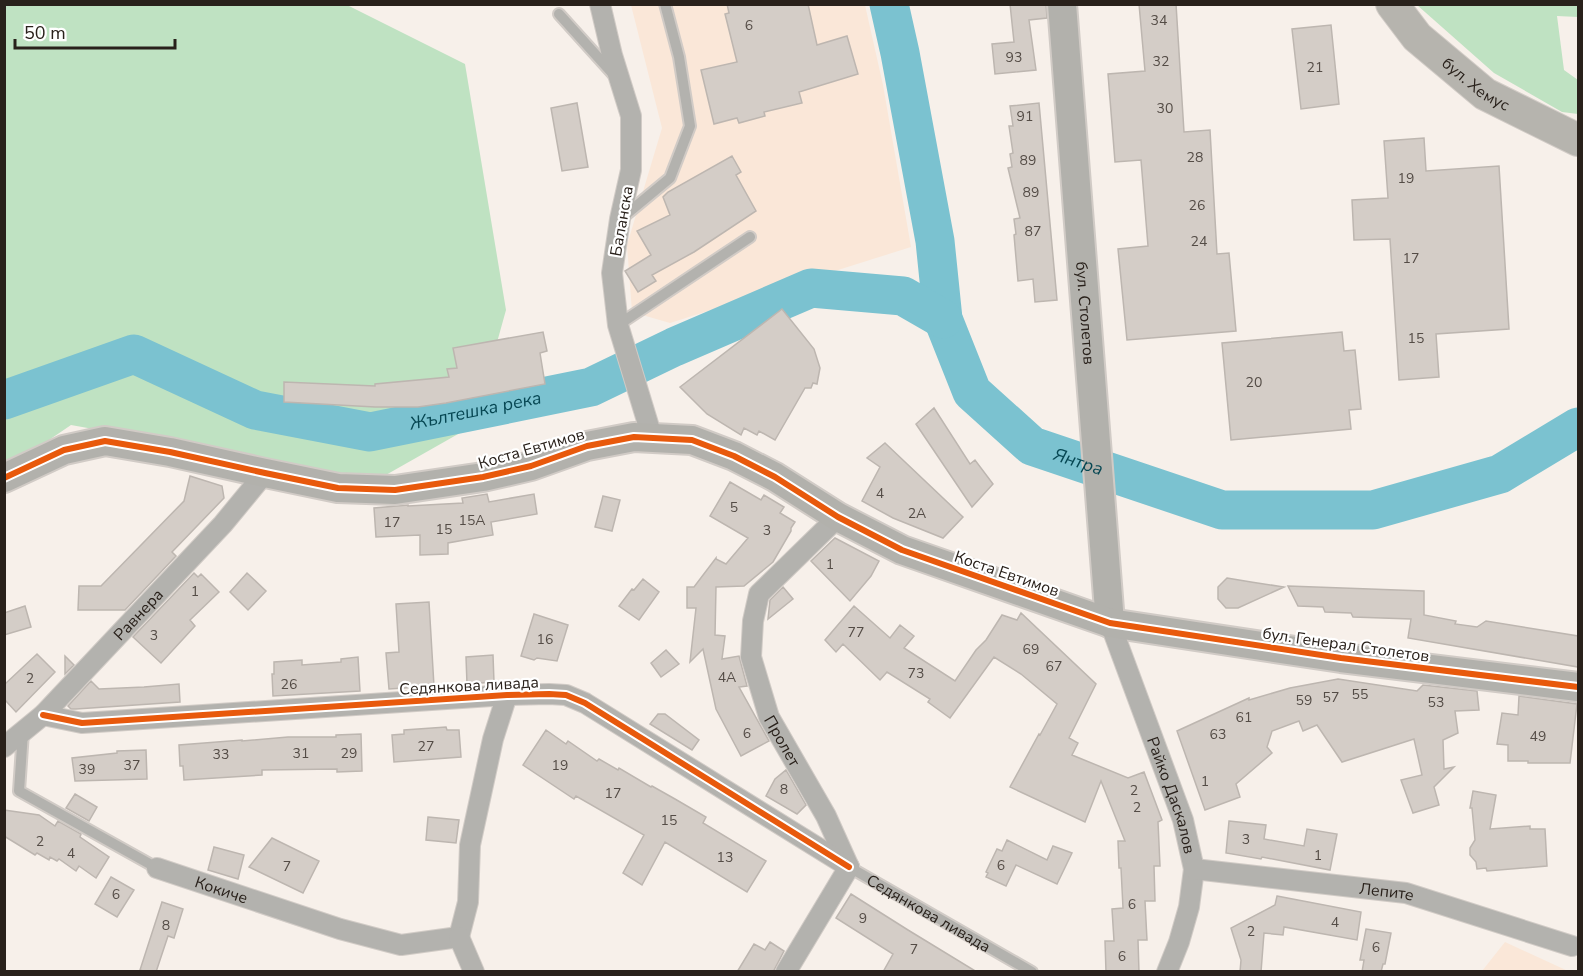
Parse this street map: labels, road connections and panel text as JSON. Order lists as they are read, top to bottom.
{
  "streets": {
    "main road": [
      "бул. Хемус",
      "бул. Столетов",
      "Коста Евтимов",
      "бул. Генерал Столетов"
    ],
    "street": [
      "Баланска",
      "Равнера",
      "Седянкова ливада",
      "Пролет",
      "Райко Даскалов",
      "Кокиче",
      "Лепите"
    ]
  },
  "crossings": [
    ["Баланска", "Коста Евтимов"],
    ["бул. Столетов", "Коста Евтимов"],
    ["бул. Столетов", "бул. Генерал Столетов"],
    ["бул. Столетов", "Райко Даскалов"],
    ["Коста Евтимов", "Равнера"],
    ["Коста Евтимов", "бул. Генерал Столетов"],
    ["Коста Евтимов", "Пролет"],
    ["Коста Евтимов", "Райко Даскалов"],
    ["Равнера", "Седянкова ливада"],
    ["Равнера", "Кокиче"],
    ["бул. Генерал Столетов", "Райко Даскалов"],
    ["Седянкова ливада", "Пролет"],
    ["Райко Даскалов", "Лепите"]
  ],
  "water": ["Жълтешка река", "Янтра"],
  "house_numbers": [
    "34",
    "6",
    "93",
    "32",
    "21",
    "30",
    "91",
    "28",
    "89",
    "19",
    "89",
    "26",
    "87",
    "24",
    "17",
    "15",
    "20",
    "4",
    "5",
    "2А",
    "15А",
    "17",
    "15",
    "3",
    "1",
    "1",
    "77",
    "3",
    "16",
    "69",
    "67",
    "73",
    "4А",
    "2",
    "26",
    "55",
    "57",
    "59",
    "53",
    "61",
    "6",
    "63",
    "49",
    "27",
    "31",
    "29",
    "33",
    "37",
    "19",
    "39",
    "1",
    "8",
    "2",
    "17",
    "2",
    "15",
    "3",
    "2",
    "4",
    "1",
    "13",
    "6",
    "7",
    "6",
    "6",
    "9",
    "4",
    "8",
    "2",
    "6",
    "7",
    "6"
  ],
  "scale_bar": "50 m"
}
